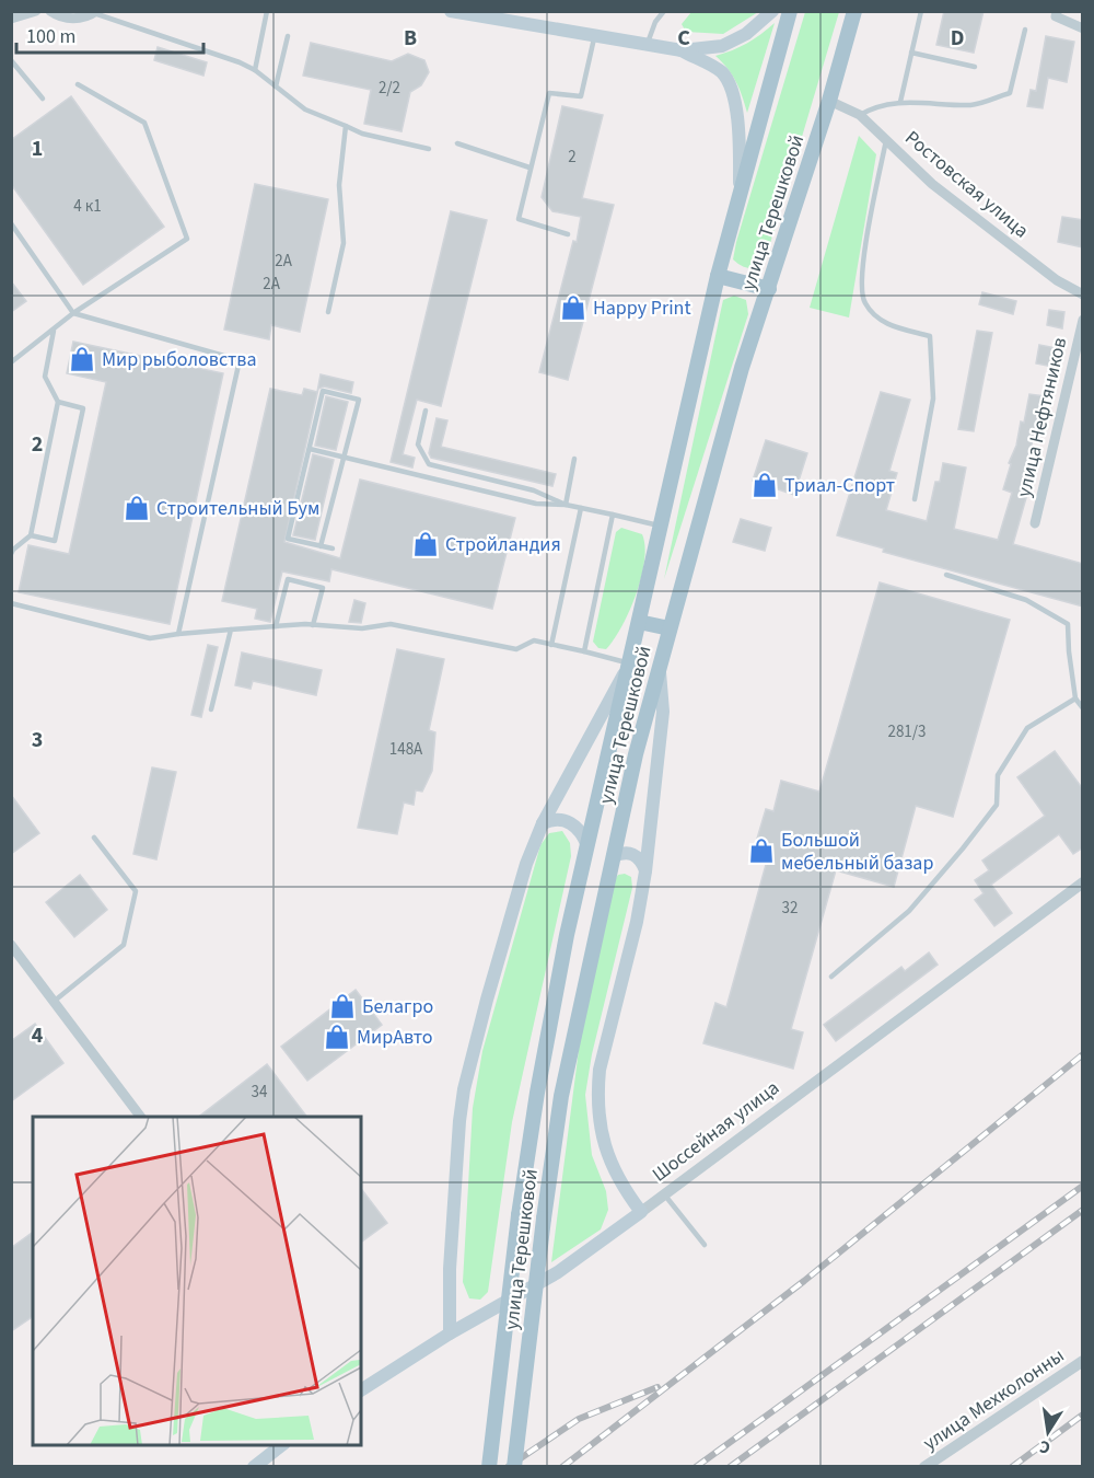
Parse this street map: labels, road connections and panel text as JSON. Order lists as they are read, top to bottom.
{
  "streets": {
    "main road": ["улица Терешковой", "Шоссейная улица"],
    "street": ["Ростовская улица", "улица Нефтяников", "улица Мехколонны"]
  },
  "crossings": [
    ["Ростовская улица", "улица Терешковой"]
  ],
  "places": {
    "shop": [
      "Happy Print",
      "Мир рыболовства",
      "Триал-Спорт",
      "Строительный Бум",
      "Стройландия",
      "Большой мебельный базар",
      "Белагро",
      "МирАвто"
    ]
  },
  "house_numbers": [
    "2/2",
    "2",
    "4 к1",
    "2А",
    "2А",
    "281/3",
    "148А",
    "32",
    "34"
  ],
  "scale_bar": "100 m",
  "north": "bottom",
  "grid": {
    "columns": ["B", "C", "D"],
    "rows": [
      "1",
      "2",
      "3",
      "4"
    ]
  }
}
